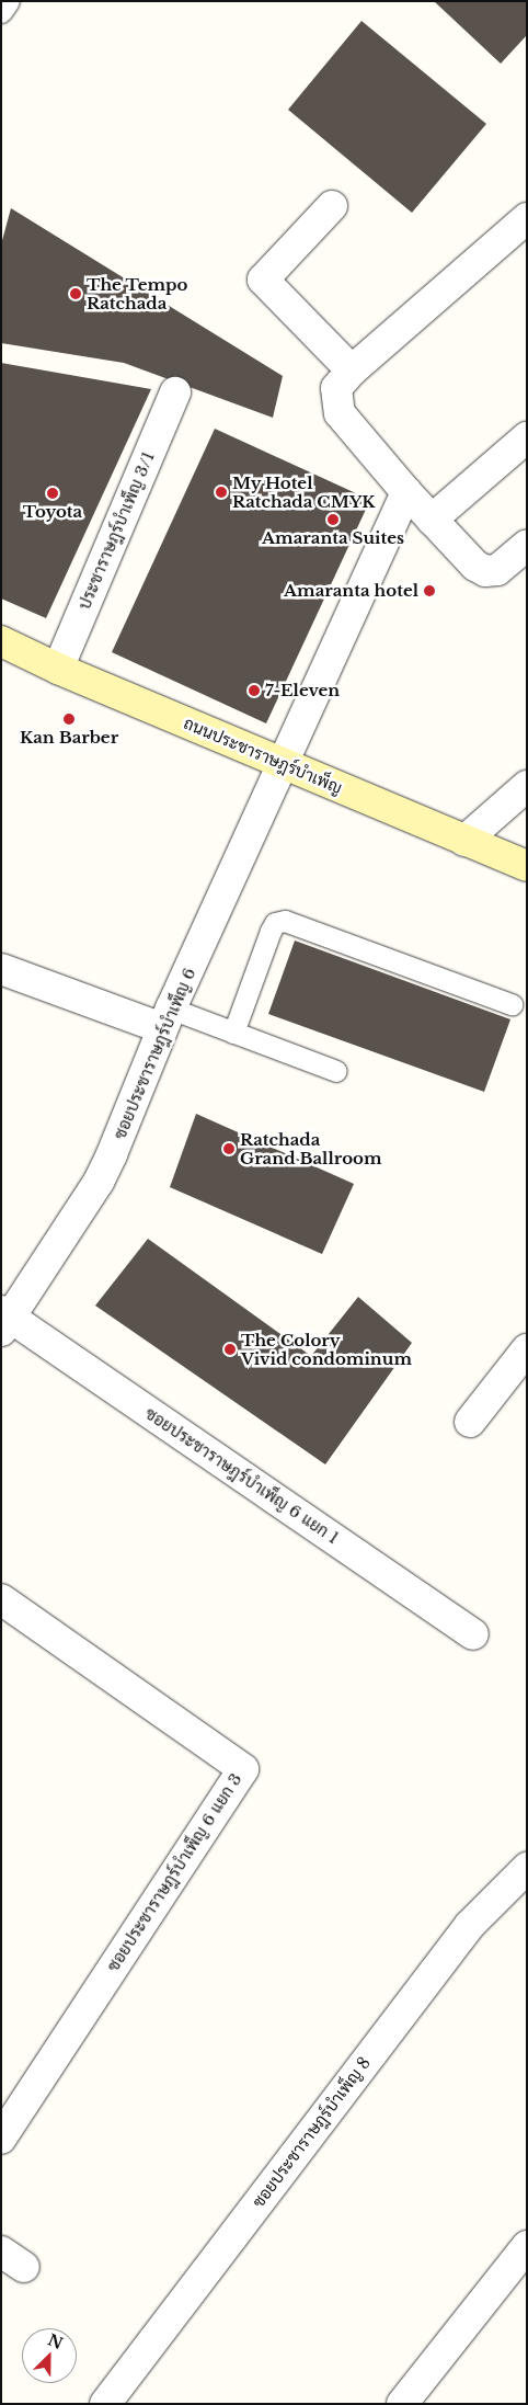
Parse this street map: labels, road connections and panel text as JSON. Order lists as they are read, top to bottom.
{
  "streets": {
    "main road": ["ถนนประชาราษฎร์บำเพ็ญ"],
    "street": [
      "ประชาราษฎร์บำเพ็ญ 3/1",
      "ซอยประชาราษฎร์บำเพ็ญ 6",
      "ซอยประชาราษฎร์บำเพ็ญ 6 แยก 1",
      "ซอยประชาราษฎร์บำเพ็ญ 6 แยก 3",
      "ซอยประชาราษฎร์บำเพ็ญ 8"
    ]
  },
  "crossings": [
    ["ประชาราษฎร์บำเพ็ญ 3/1", "ถนนประชาราษฎร์บำเพ็ญ"],
    ["ถนนประชาราษฎร์บำเพ็ญ", "ซอยประชาราษฎร์บำเพ็ญ 6"],
    ["ซอยประชาราษฎร์บำเพ็ญ 6", "ซอยประชาราษฎร์บำเพ็ญ 6 แยก 1"]
  ],
  "places": [
    "The Tempo Ratchada",
    "My Hotel Ratchada CMYK",
    "Toyota",
    "Amaranta Suites",
    "Amaranta hotel",
    "7-Eleven",
    "Kan Barber",
    "Ratchada Grand Ballroom",
    "The Colory Vivid condominum"
  ],
  "north": "top right"
}
